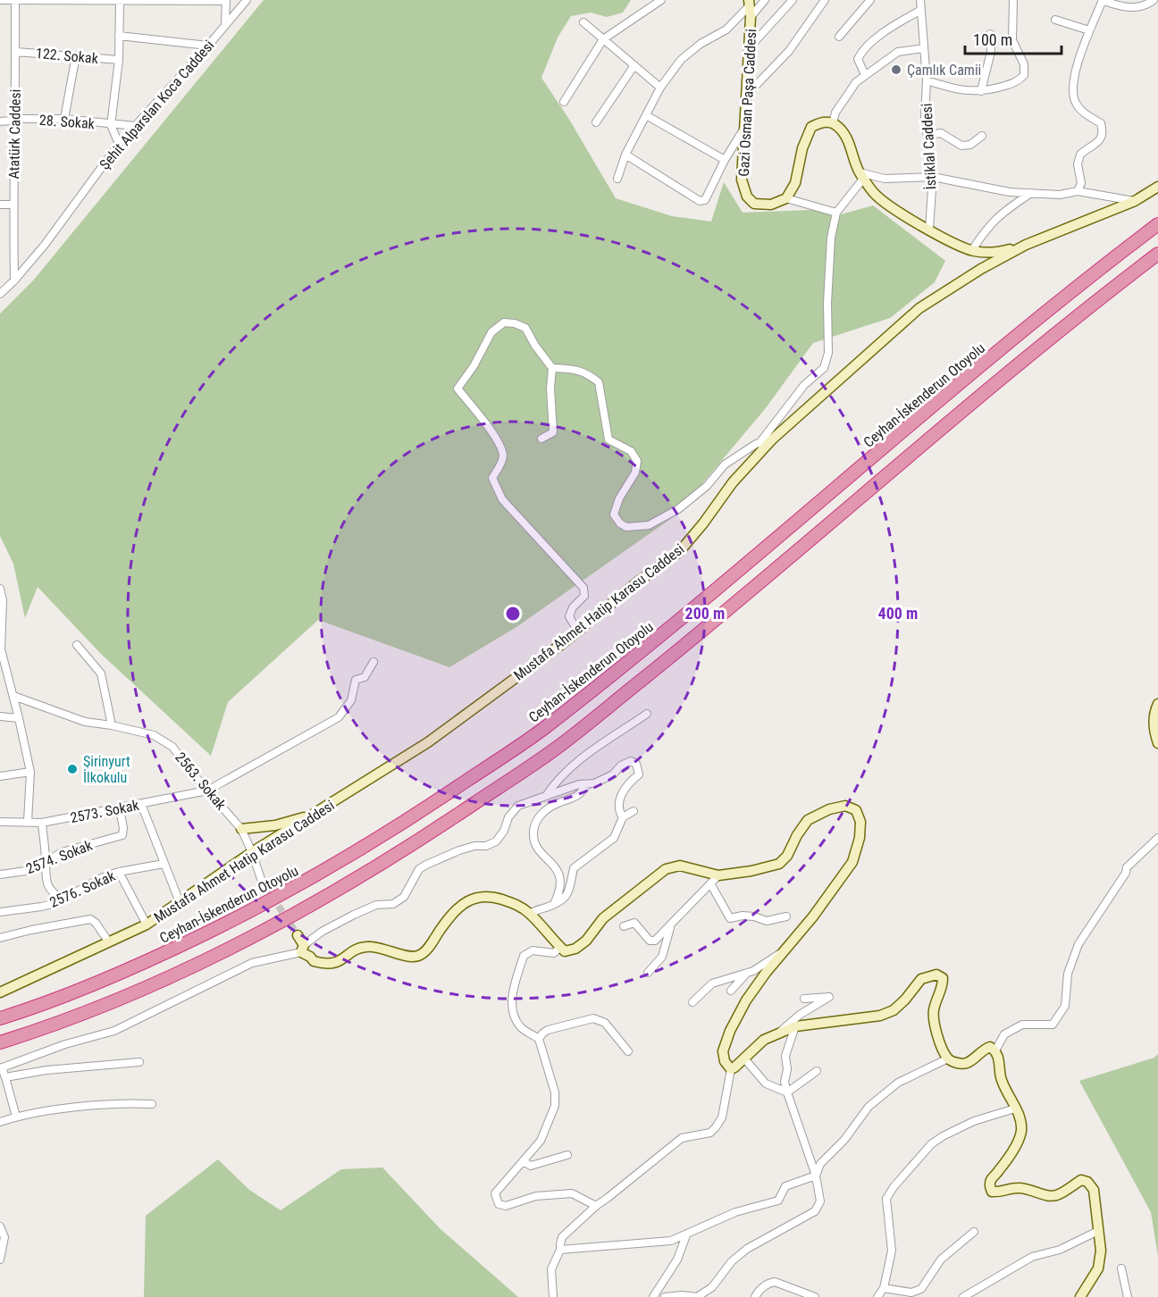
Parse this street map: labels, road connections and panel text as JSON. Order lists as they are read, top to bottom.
{
  "streets": {
    "highway": ["Ceyhan-İskenderun Otoyolu"],
    "street": [
      "122. Sokak",
      "Gazi Osman Paşa Caddesi",
      "Şehit Alparslan Koca Caddesi",
      "28. Sokak",
      "Atatürk Caddesi",
      "İstiklal Caddesi",
      "Mustafa Ahmet Hatip Karasu Caddesi",
      "2563. Sokak",
      "2573. Sokak",
      "2574. Sokak",
      "2576. Sokak"
    ]
  },
  "crossings": [
    ["122. Sokak", "Atatürk Caddesi"],
    ["Şehit Alparslan Koca Caddesi", "28. Sokak"],
    ["Şehit Alparslan Koca Caddesi", "Atatürk Caddesi"],
    ["28. Sokak", "Atatürk Caddesi"],
    ["Mustafa Ahmet Hatip Karasu Caddesi", "2563. Sokak"],
    ["2563. Sokak", "2573. Sokak"],
    ["2573. Sokak", "2574. Sokak"]
  ],
  "places": ["Çamlık Camii", "Şirinyurt İlkokulu"],
  "scale_bar": "100 m",
  "rings": ["200 m", "400 m"]
}
